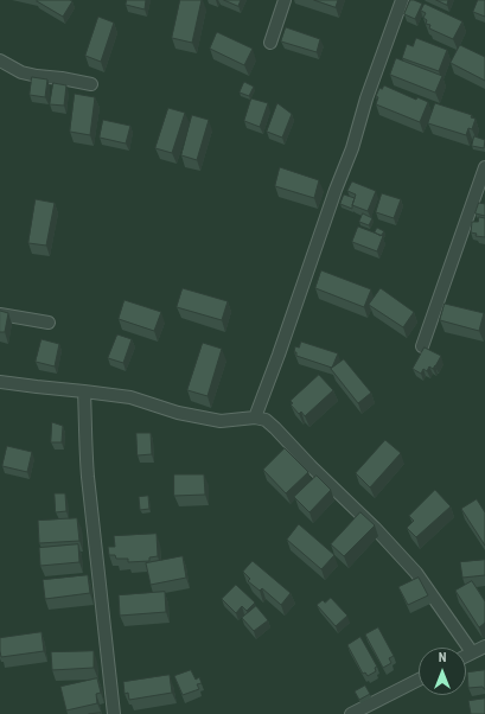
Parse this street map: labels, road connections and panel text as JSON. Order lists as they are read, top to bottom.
{
  "north": "top"
}
